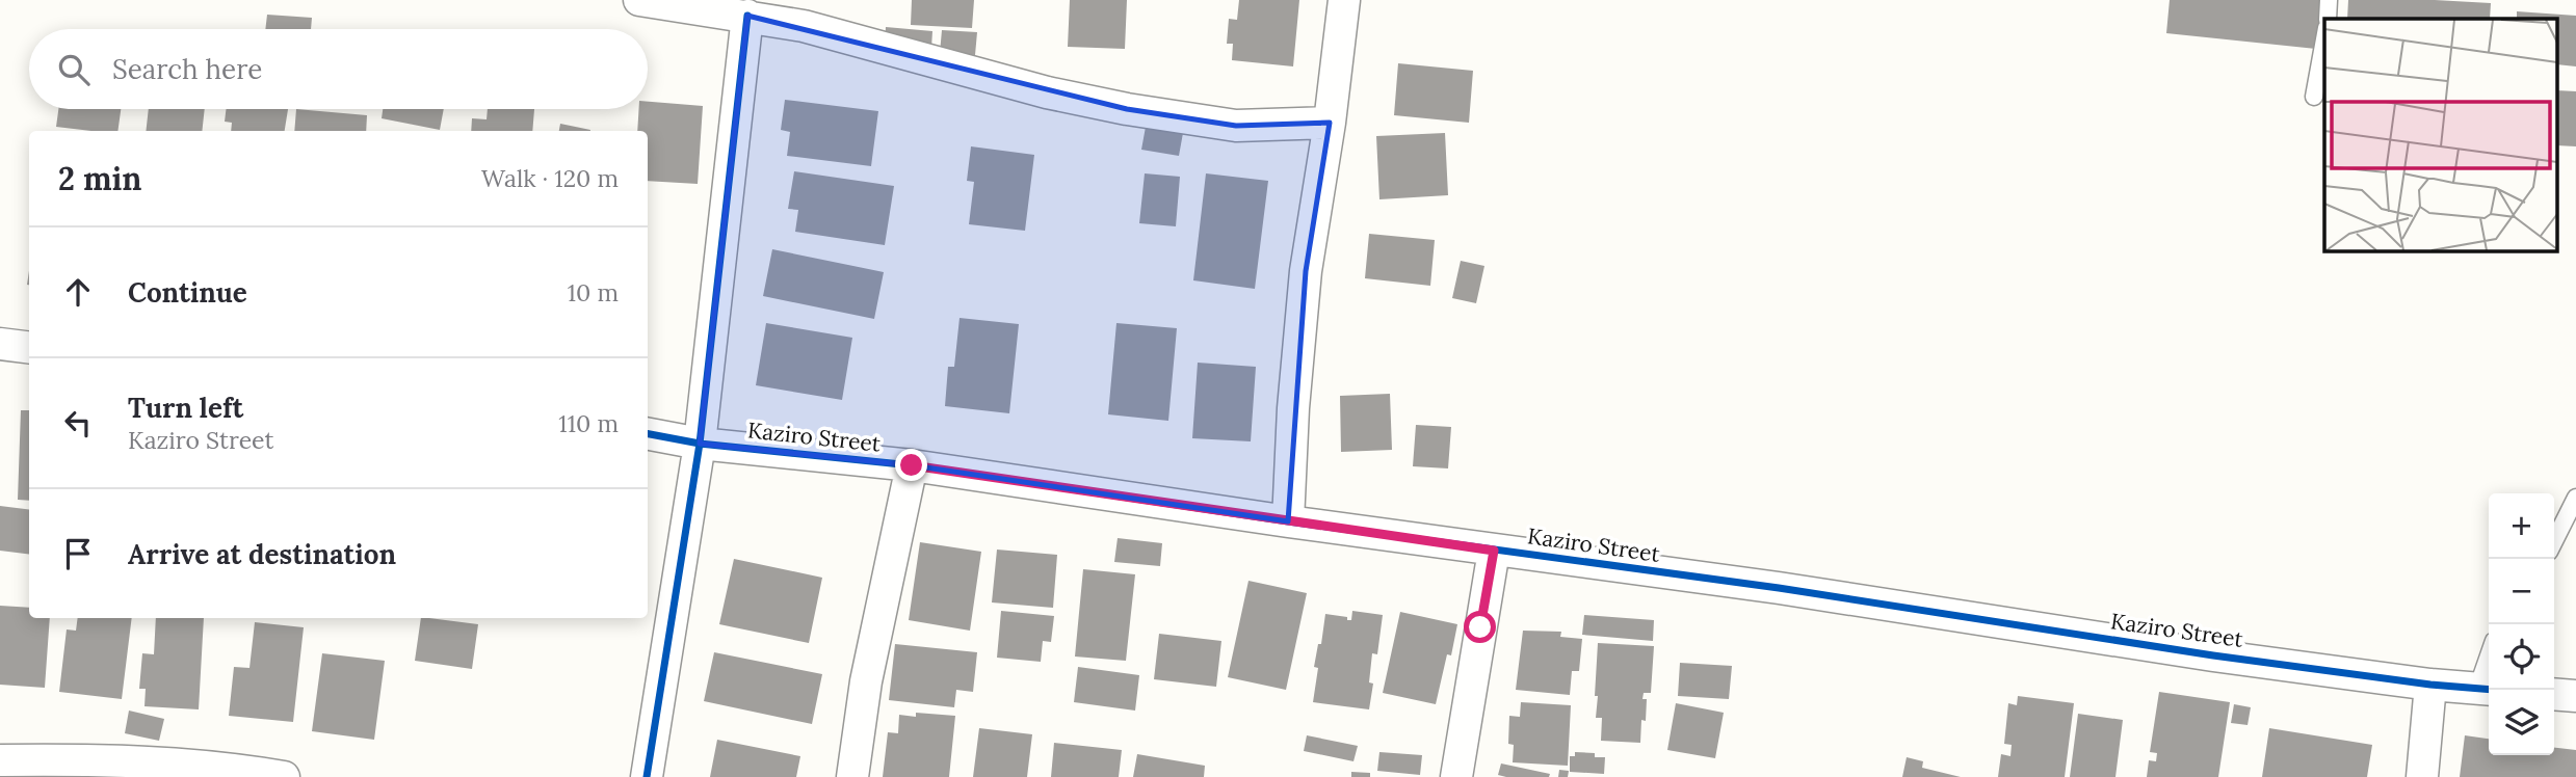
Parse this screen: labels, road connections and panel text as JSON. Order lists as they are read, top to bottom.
{
  "streets": {
    "street": ["Kaziro Street"]
  },
  "page": {
    "search": "Search here",
    "heading": ["2 min", "Walk · 120 m"],
    "list": [
      ["Continue", "10 m"],
      ["Turn left", "Kaziro Street", "110 m"],
      "Arrive at destination"
    ],
    "map_buttons": ["+", "−"]
  }
}
